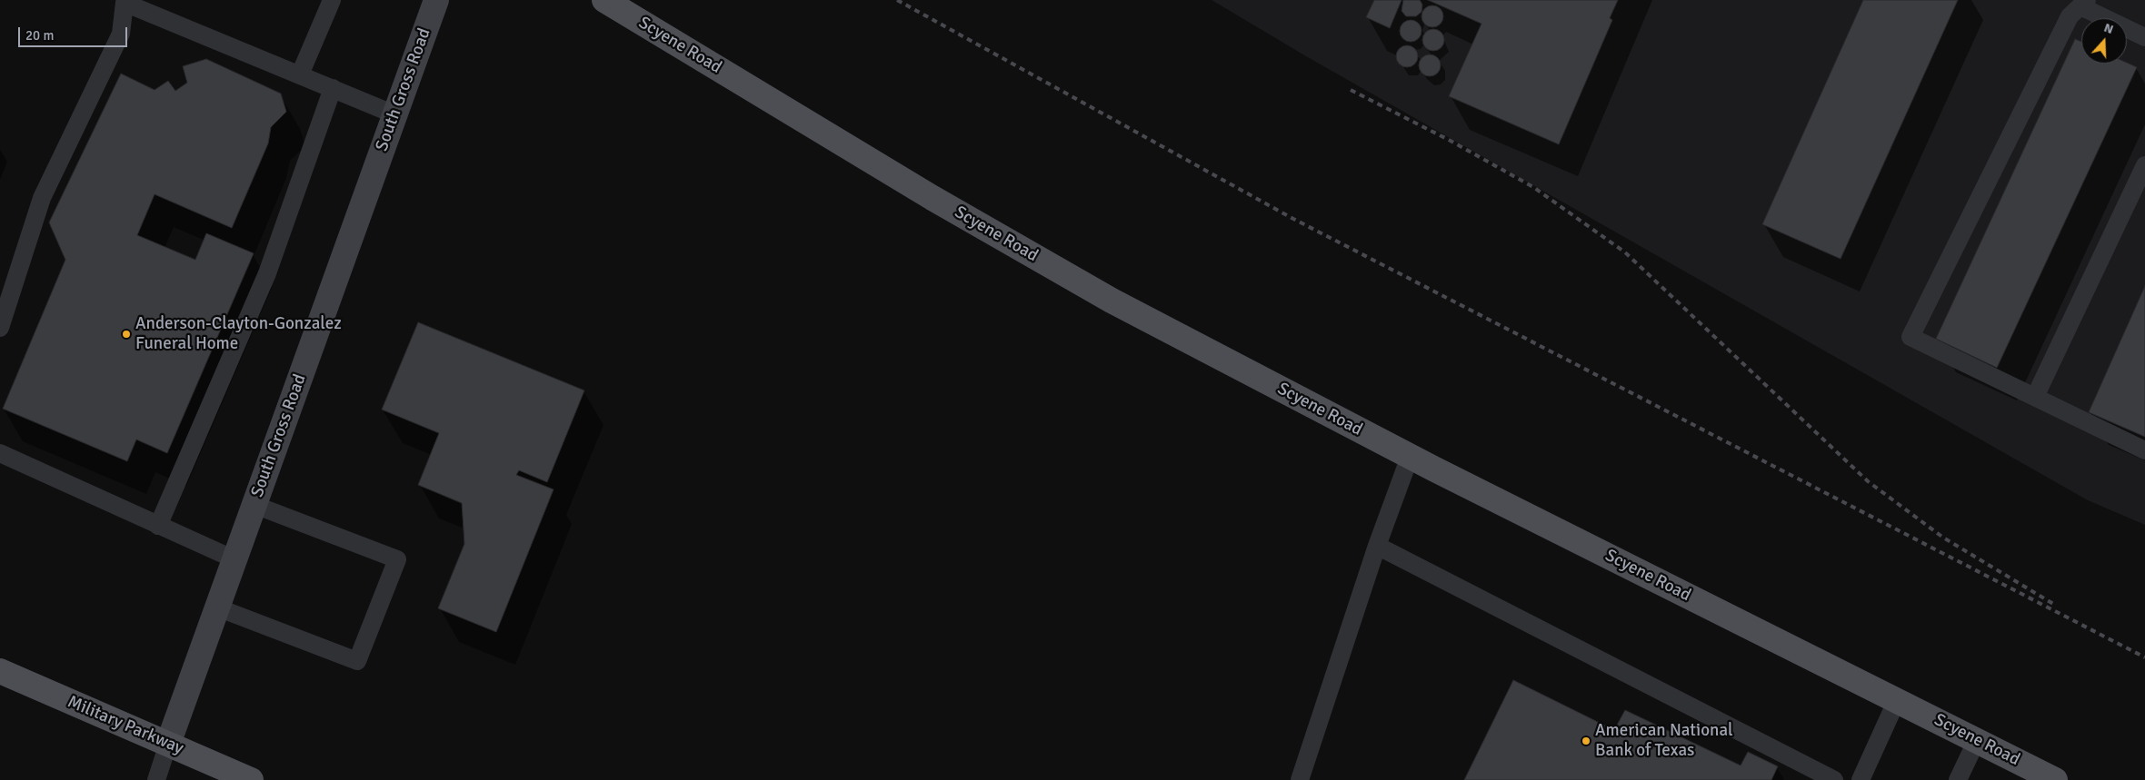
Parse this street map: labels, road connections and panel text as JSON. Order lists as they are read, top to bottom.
{
  "streets": {
    "main road": ["Scyene Road", "South Gross Road", "Military Parkway"]
  },
  "crossings": [
    ["South Gross Road", "Military Parkway"]
  ],
  "places": ["Anderson-Clayton-Gonzalez Funeral Home", "American National Bank of Texas"],
  "scale_bar": "20 m",
  "north": "top"
}
